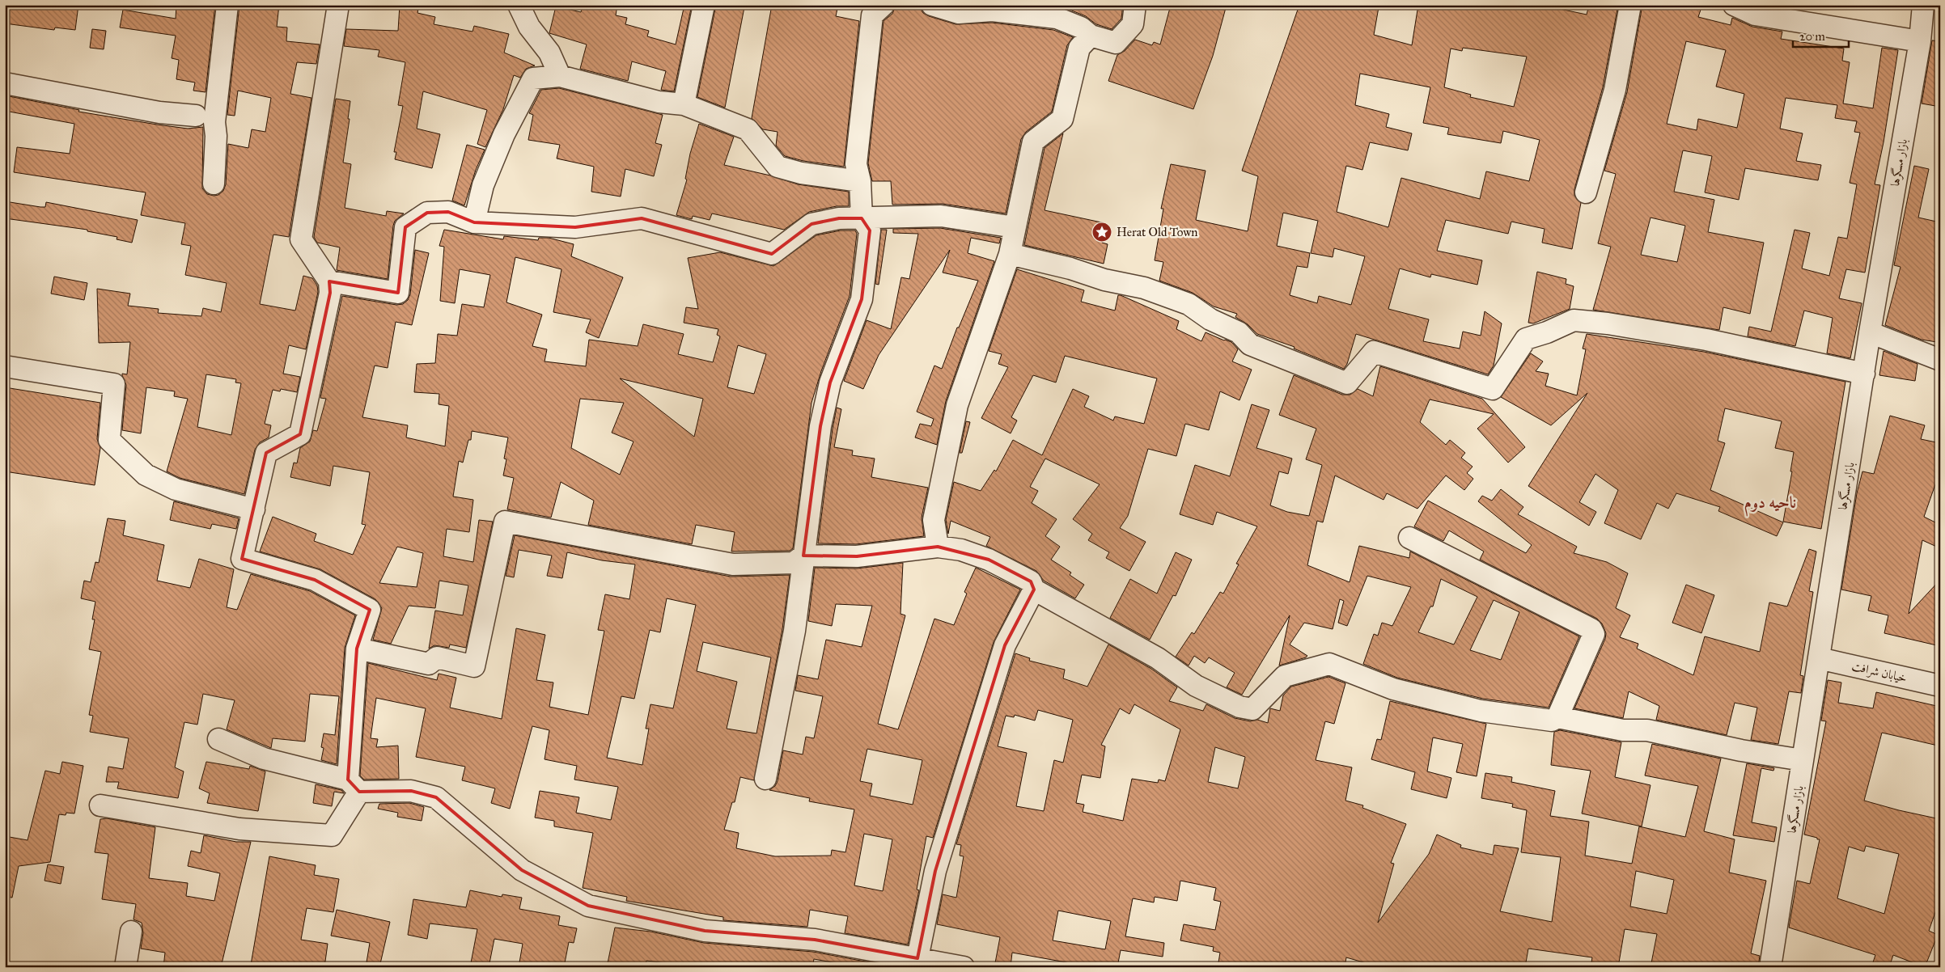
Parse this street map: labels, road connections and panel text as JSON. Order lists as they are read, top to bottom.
{
  "streets": {
    "street": ["بازار مسگرها", "خیابان شرافت"]
  },
  "crossings": [
    ["بازار مسگرها", "خیابان شرافت"]
  ],
  "districts": ["ناحیه دوم"],
  "places": {
    "place": ["Herat Old Town"]
  },
  "scale_bar": "20 m"
}
